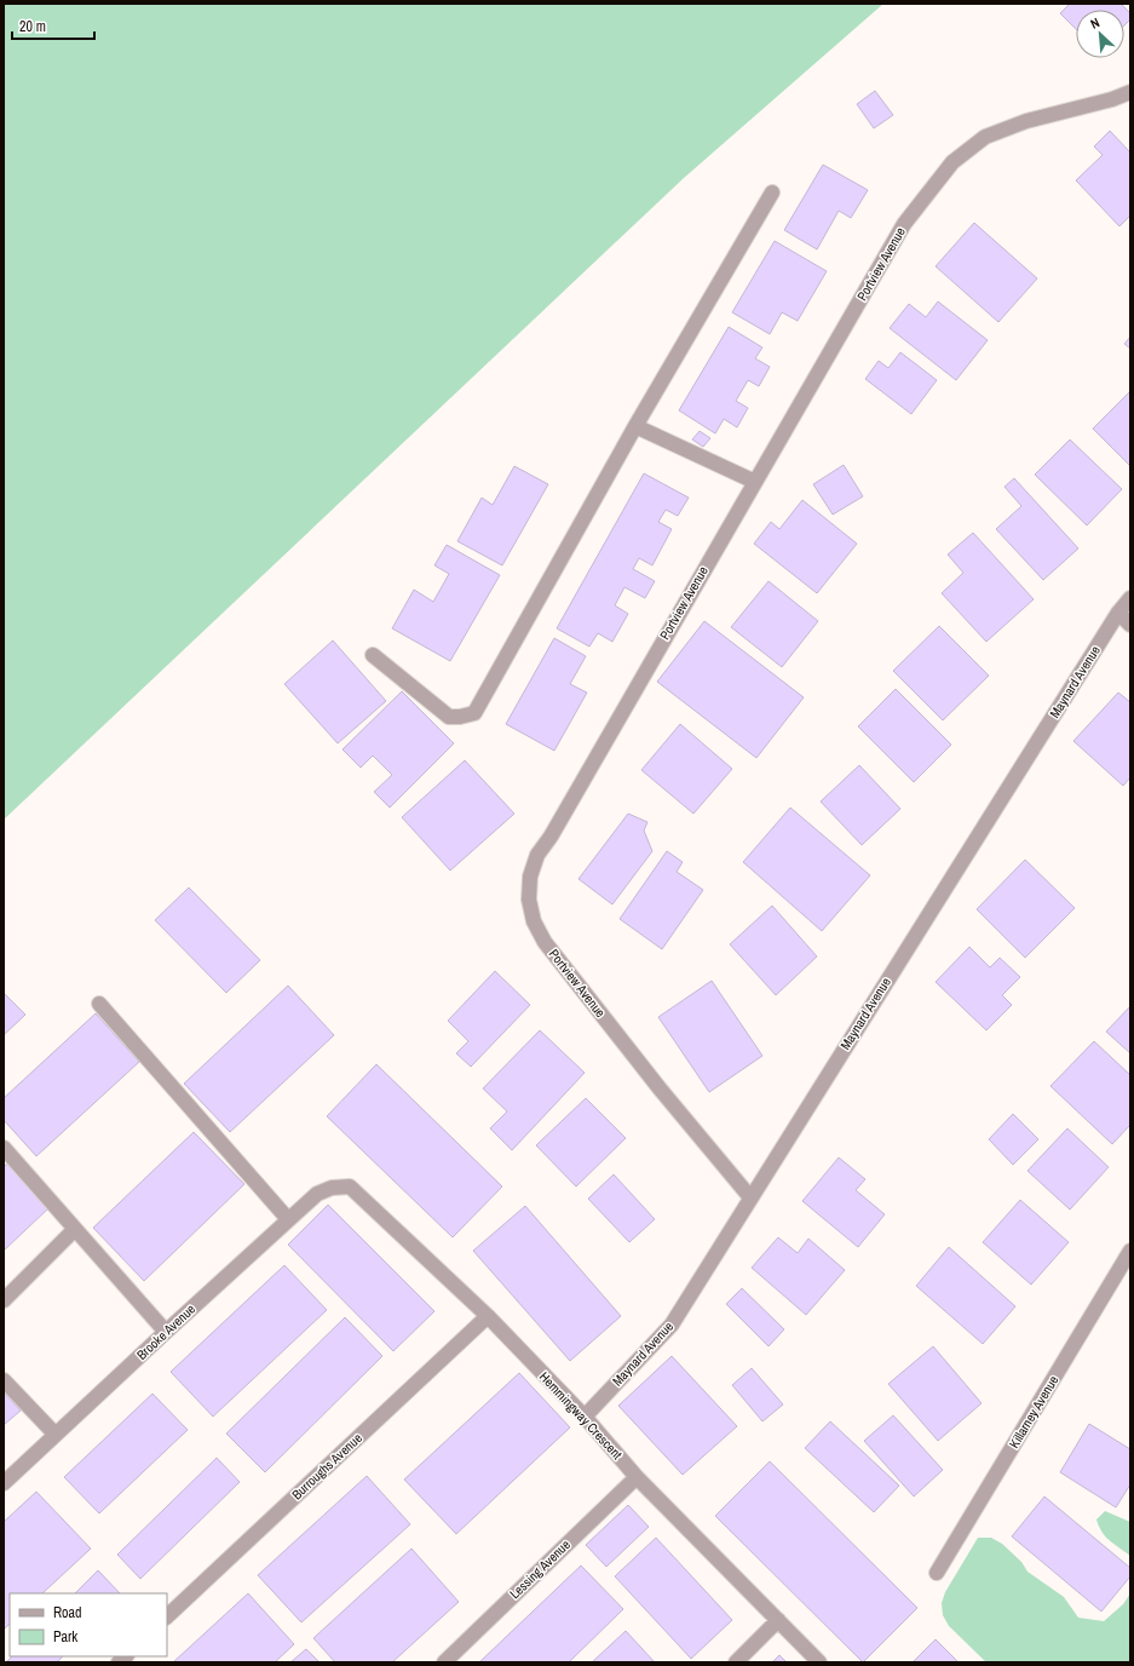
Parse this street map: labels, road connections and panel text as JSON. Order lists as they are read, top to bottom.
{
  "streets": {
    "street": [
      "Portview Avenue",
      "Maynard Avenue",
      "Brooke Avenue",
      "Killarney Avenue",
      "Hemmingway Crescent",
      "Burroughs Avenue",
      "Lessing Avenue"
    ]
  },
  "crossings": [
    ["Portview Avenue", "Maynard Avenue"],
    ["Maynard Avenue", "Hemmingway Crescent"],
    ["Brooke Avenue", "Hemmingway Crescent"],
    ["Hemmingway Crescent", "Burroughs Avenue"],
    ["Hemmingway Crescent", "Lessing Avenue"]
  ],
  "legend": ["Road", "Park"],
  "scale_bar": "20 m",
  "north": "top left"
}
